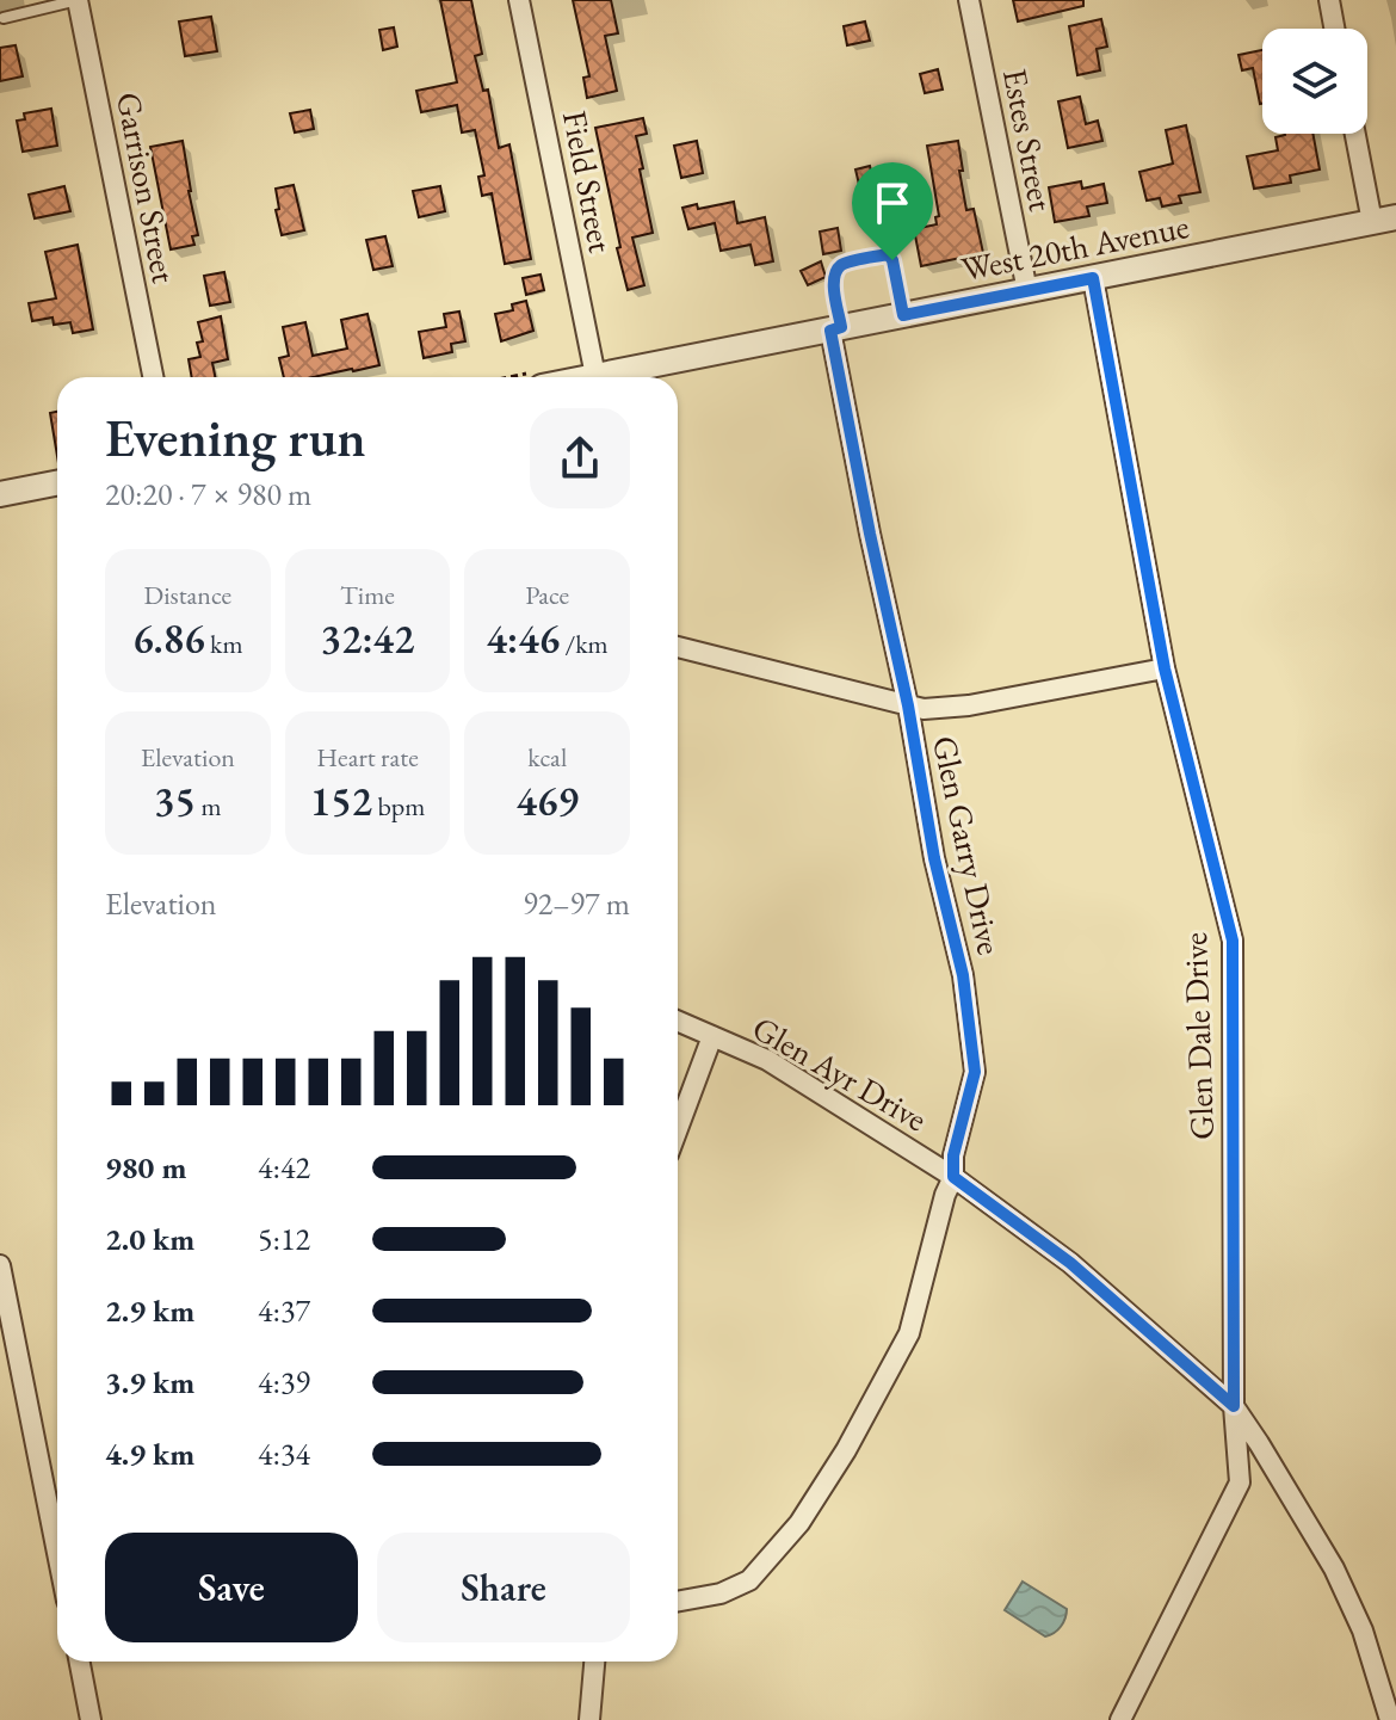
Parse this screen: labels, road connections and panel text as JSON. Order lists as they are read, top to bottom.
{
  "streets": {
    "street": [
      "Estes Street",
      "Field Street",
      "Garrison Street",
      "West 20th Avenue",
      "Glen Garry Drive",
      "Glen Dale Drive",
      "Glen Ayr Drive"
    ]
  },
  "crossings": [
    ["Estes Street", "West 20th Avenue"],
    ["Field Street", "West 20th Avenue"],
    ["West 20th Avenue", "Glen Garry Drive"],
    ["West 20th Avenue", "Glen Dale Drive"],
    ["Glen Garry Drive", "Glen Ayr Drive"],
    ["Glen Dale Drive", "Glen Ayr Drive"]
  ],
  "page": {
    "heading": ["Evening run", "20:20 · 7 × 980 m"],
    "stats": [
      ["Distance", "6.86 km"],
      ["Time", "32:42"],
      ["Pace", "4:46 /km"],
      ["Elevation", "35 m"],
      ["Heart rate", "152 bpm"],
      ["kcal", "469"]
    ],
    "chart": ["Elevation", "92–97 m"],
    "list": [
      {
        "name": "980 m",
        "note": "4:42"
      },
      {
        "name": "2.0 km",
        "note": "5:12"
      },
      {
        "name": "2.9 km",
        "note": "4:37"
      },
      {
        "name": "3.9 km",
        "note": "4:39"
      },
      {
        "name": "4.9 km",
        "note": "4:34"
      }
    ],
    "buttons": ["Save", "Share"]
  }
}
